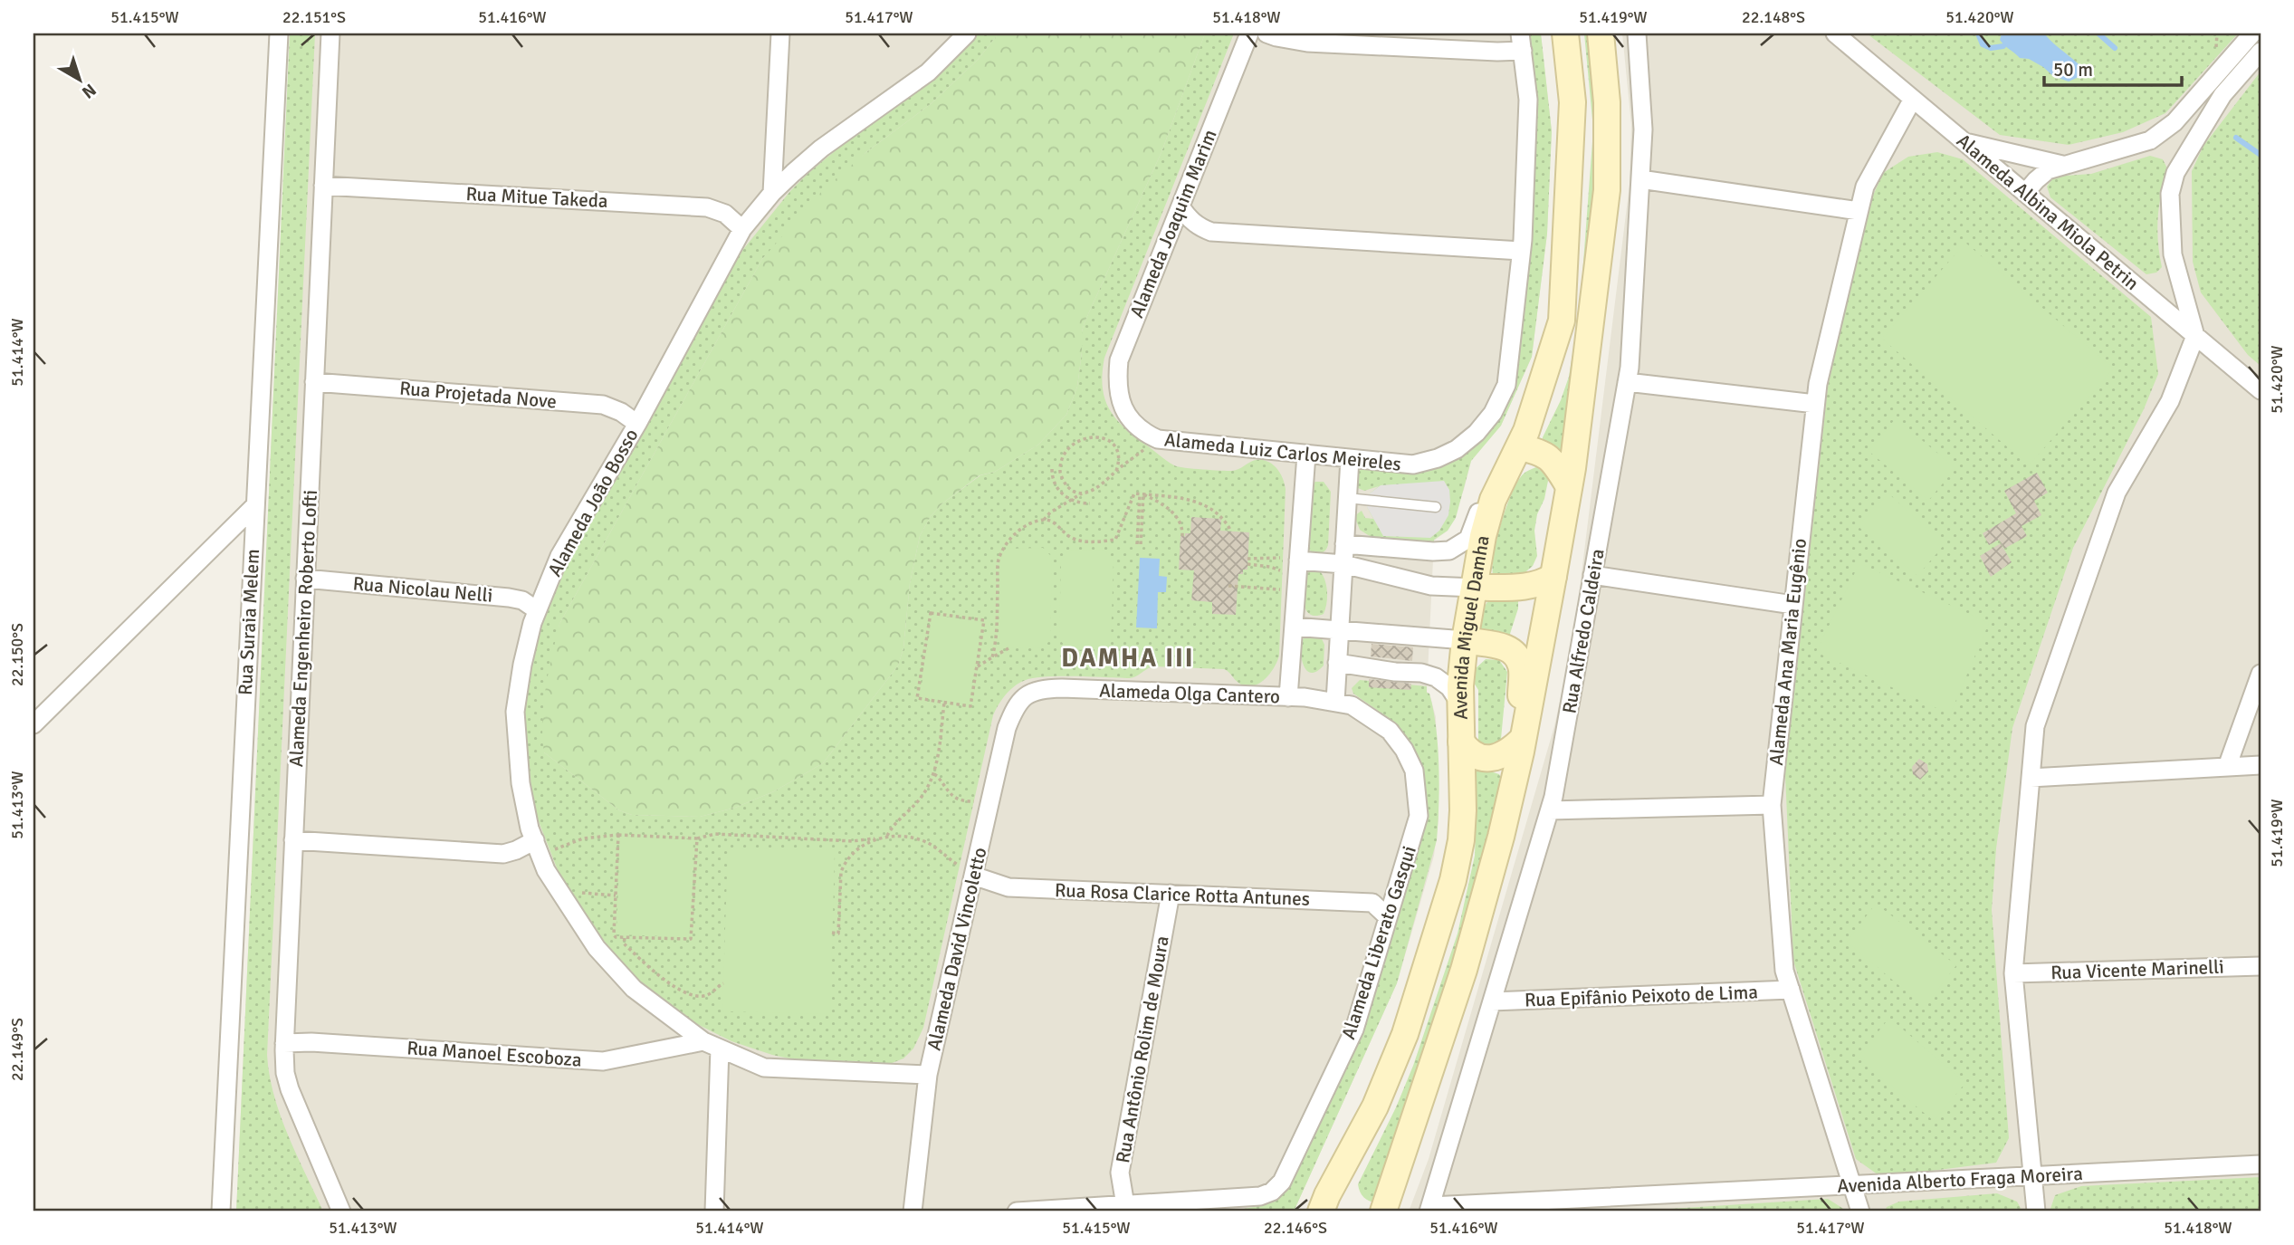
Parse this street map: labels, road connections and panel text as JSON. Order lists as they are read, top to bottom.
{
  "streets": {
    "street": [
      "Rua Mitue Takeda",
      "Alameda Albina Miola Petrin",
      "Alameda Joaquim Marim",
      "Rua Projetada Nove",
      "Alameda Luiz Carlos Meireles",
      "Alameda João Bosso",
      "Rua Nicolau Nelli",
      "Rua Suraia Melem",
      "Alameda Engenheiro Roberto Lofti",
      "Avenida Miguel Damha",
      "Rua Alfredo Caldeira",
      "Alameda Ana Maria Eugênio",
      "Alameda Olga Cantero",
      "Rua Rosa Clarice Rotta Antunes",
      "Alameda Liberato Gasqui",
      "Alameda David Vincoletto",
      "Rua Vicente Marinelli",
      "Rua Epifânio Peixoto de Lima",
      "Rua Antônio Rolim de Moura",
      "Rua Manoel Escoboza",
      "Avenida Alberto Fraga Moreira"
    ]
  },
  "crossings": [
    ["Rua Mitue Takeda", "Alameda João Bosso"],
    ["Rua Mitue Takeda", "Alameda Engenheiro Roberto Lofti"],
    ["Alameda Albina Miola Petrin", "Alameda Ana Maria Eugênio"],
    ["Alameda Joaquim Marim", "Alameda Luiz Carlos Meireles"],
    ["Rua Projetada Nove", "Alameda João Bosso"],
    ["Rua Projetada Nove", "Alameda Engenheiro Roberto Lofti"],
    ["Alameda João Bosso", "Rua Nicolau Nelli"],
    ["Alameda João Bosso", "Alameda David Vincoletto"],
    ["Alameda João Bosso", "Rua Manoel Escoboza"],
    ["Rua Nicolau Nelli", "Alameda Engenheiro Roberto Lofti"],
    ["Alameda Engenheiro Roberto Lofti", "Rua Manoel Escoboza"],
    ["Rua Alfredo Caldeira", "Rua Epifânio Peixoto de Lima"],
    ["Rua Alfredo Caldeira", "Avenida Alberto Fraga Moreira"],
    ["Alameda Ana Maria Eugênio", "Rua Epifânio Peixoto de Lima"],
    ["Alameda Ana Maria Eugênio", "Avenida Alberto Fraga Moreira"],
    ["Alameda Olga Cantero", "Alameda Liberato Gasqui"],
    ["Alameda Olga Cantero", "Alameda David Vincoletto"],
    ["Rua Rosa Clarice Rotta Antunes", "Alameda Liberato Gasqui"],
    ["Rua Rosa Clarice Rotta Antunes", "Alameda David Vincoletto"],
    ["Rua Rosa Clarice Rotta Antunes", "Rua Antônio Rolim de Moura"],
    ["Alameda Liberato Gasqui", "Rua Antônio Rolim de Moura"]
  ],
  "districts": ["DAMHA III"],
  "scale_bar": "50 m",
  "north": "bottom right",
  "coordinates": [
    "51.415°W",
    "22.151°S",
    "51.416°W",
    "51.417°W",
    "51.418°W",
    "51.419°W",
    "22.148°S",
    "51.420°W",
    "51.414°W",
    "22.150°S",
    "51.413°W",
    "22.149°S",
    "22.146°S"
  ]
}
